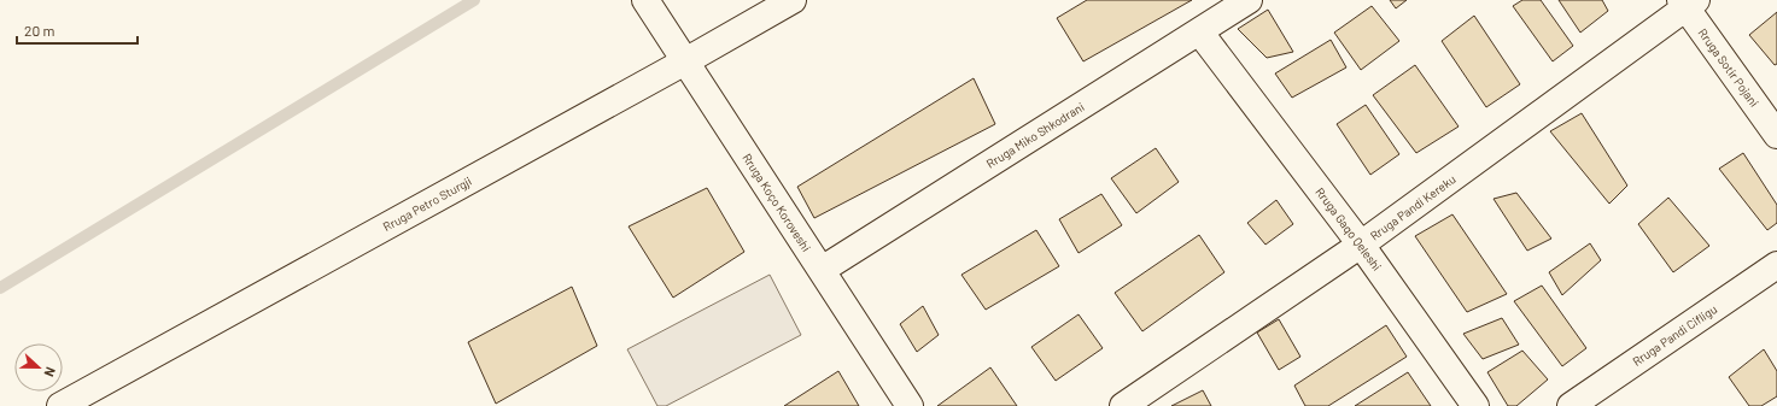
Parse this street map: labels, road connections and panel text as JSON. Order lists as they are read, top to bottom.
{
  "streets": {
    "street": [
      "Rruga Sotir Pojani",
      "Rruga Miko Shkodrani",
      "Rruga Koço Koroveshi",
      "Rruga Petro Sturgji",
      "Rruga Pandi Kereku",
      "Rruga Gaqo Qeleshi",
      "Rruga Pandi Cifligu"
    ]
  },
  "crossings": [
    ["Rruga Sotir Pojani", "Rruga Pandi Kereku"],
    ["Rruga Miko Shkodrani", "Rruga Koço Koroveshi"],
    ["Rruga Miko Shkodrani", "Rruga Gaqo Qeleshi"],
    ["Rruga Koço Koroveshi", "Rruga Petro Sturgji"],
    ["Rruga Pandi Kereku", "Rruga Gaqo Qeleshi"]
  ],
  "scale_bar": "20 m",
  "north": "right"
}
